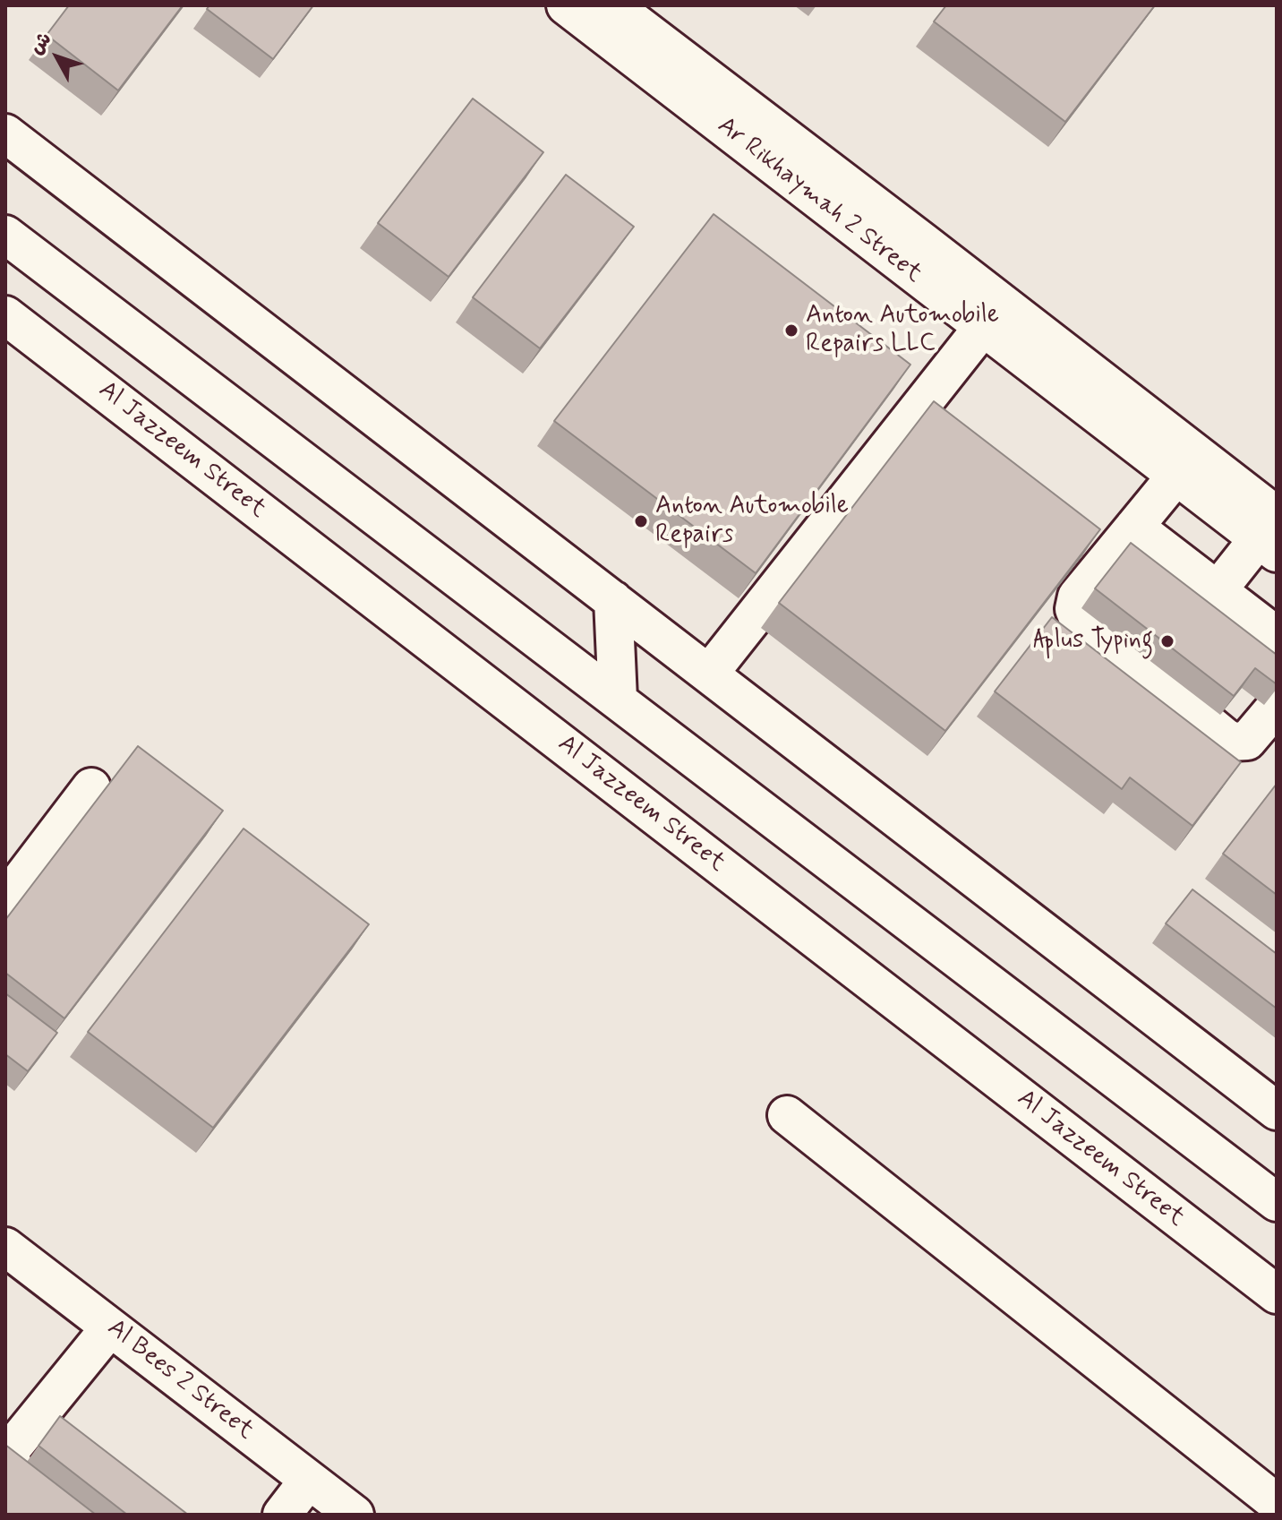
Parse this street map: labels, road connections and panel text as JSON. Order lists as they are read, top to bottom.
{
  "streets": {
    "street": ["Ar Rikhaymah 2 Street", "Al Jazzeem Street", "Al Bees 2 Street"]
  },
  "places": ["Anton Automobile Repairs LLC", "Anton Automobile Repairs", "Aplus Typing"],
  "north": "top left"
}
